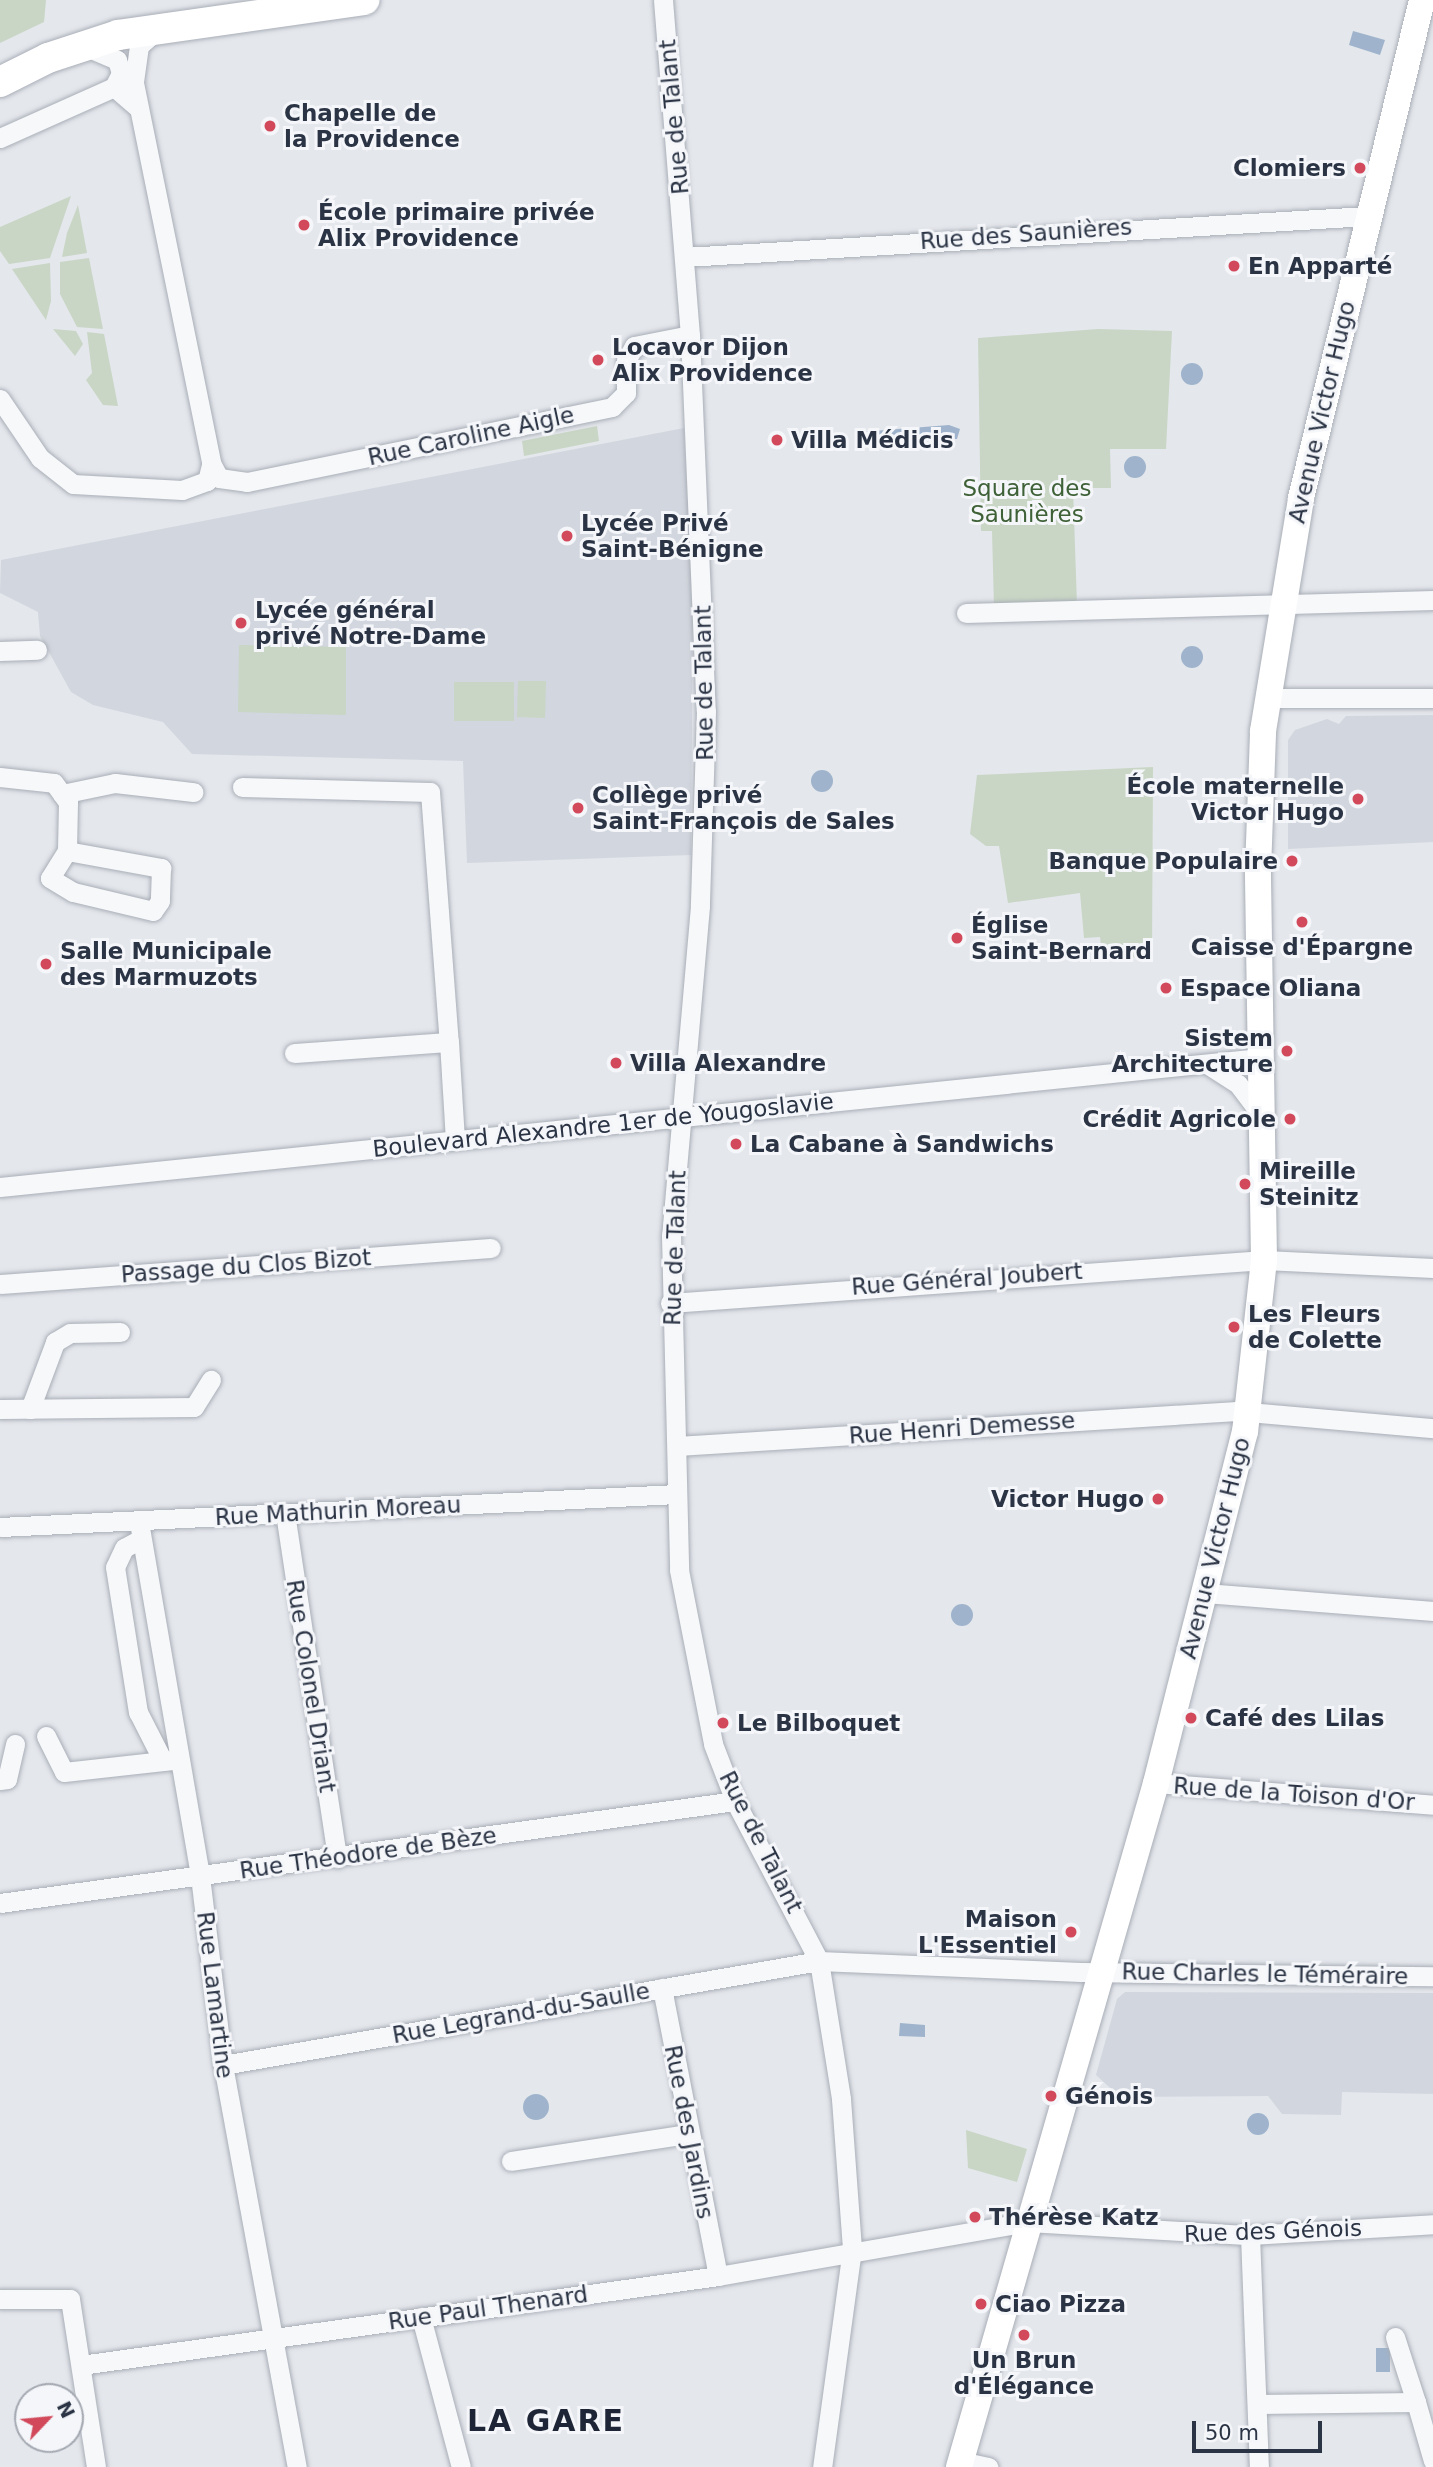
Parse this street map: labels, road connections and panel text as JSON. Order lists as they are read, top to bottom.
{
  "streets": {
    "main road": ["Avenue Victor Hugo"],
    "street": [
      "Rue de Talant",
      "Rue des Saunières",
      "Rue Caroline Aigle",
      "Boulevard Alexandre 1er de Yougoslavie",
      "Passage du Clos Bizot",
      "Rue Général Joubert",
      "Rue Henri Demesse",
      "Rue Mathurin Moreau",
      "Rue Colonel Driant",
      "Rue de la Toison d'Or",
      "Rue Théodore de Bèze",
      "Rue Charles le Téméraire",
      "Rue Lamartine",
      "Rue Legrand-du-Saulle",
      "Rue des Jardins",
      "Rue des Génois",
      "Rue Paul Thenard"
    ]
  },
  "crossings": [
    ["Rue de Talant", "Rue des Saunières"],
    ["Rue de Talant", "Rue Caroline Aigle"],
    ["Rue de Talant", "Boulevard Alexandre 1er de Yougoslavie"],
    ["Rue de Talant", "Rue Général Joubert"],
    ["Rue de Talant", "Rue Henri Demesse"],
    ["Rue de Talant", "Rue Mathurin Moreau"],
    ["Rue de Talant", "Rue Théodore de Bèze"],
    ["Rue de Talant", "Rue Legrand-du-Saulle"],
    ["Rue de Talant", "Rue Paul Thenard"],
    ["Rue des Saunières", "Avenue Victor Hugo"],
    ["Avenue Victor Hugo", "Boulevard Alexandre 1er de Yougoslavie"],
    ["Avenue Victor Hugo", "Rue Général Joubert"],
    ["Avenue Victor Hugo", "Rue Henri Demesse"],
    ["Avenue Victor Hugo", "Rue de la Toison d'Or"],
    ["Avenue Victor Hugo", "Rue Charles le Téméraire"],
    ["Avenue Victor Hugo", "Rue Legrand-du-Saulle"],
    ["Avenue Victor Hugo", "Rue des Génois"],
    ["Avenue Victor Hugo", "Rue Paul Thenard"],
    ["Rue Mathurin Moreau", "Rue Colonel Driant"],
    ["Rue Mathurin Moreau", "Rue Lamartine"],
    ["Rue Colonel Driant", "Rue Théodore de Bèze"],
    ["Rue Théodore de Bèze", "Rue Lamartine"],
    ["Rue Charles le Téméraire", "Rue Legrand-du-Saulle"],
    ["Rue Lamartine", "Rue Legrand-du-Saulle"],
    ["Rue Lamartine", "Rue Paul Thenard"],
    ["Rue Legrand-du-Saulle", "Rue des Jardins"],
    ["Rue des Jardins", "Rue Paul Thenard"],
    ["Rue des Génois", "Rue Paul Thenard"]
  ],
  "districts": ["LA GARE"],
  "parks": ["Square des Saunières"],
  "places": [
    "Chapelle de la Providence",
    "Clomiers",
    "École primaire privée Alix Providence",
    "En Apparté",
    "Locavor Dijon Alix Providence",
    "Villa Médicis",
    "Lycée Privé Saint-Bénigne",
    "Lycée général privé Notre-Dame",
    "École maternelle Victor Hugo",
    "Collège privé Saint-François de Sales",
    "Banque Populaire",
    "Caisse d'Épargne",
    "Église Saint-Bernard",
    "Salle Municipale des Marmuzots",
    "Espace Oliana",
    "Sistem Architecture",
    "Villa Alexandre",
    "Crédit Agricole",
    "La Cabane à Sandwichs",
    "Mireille Steinitz",
    "Les Fleurs de Colette",
    "Victor Hugo",
    "Café des Lilas",
    "Le Bilboquet",
    "Maison L'Essentiel",
    "Génois",
    "Thérèse Katz",
    "Ciao Pizza",
    "Un Brun d'Élégance"
  ],
  "scale_bar": "50 m",
  "north": "top right"
}
